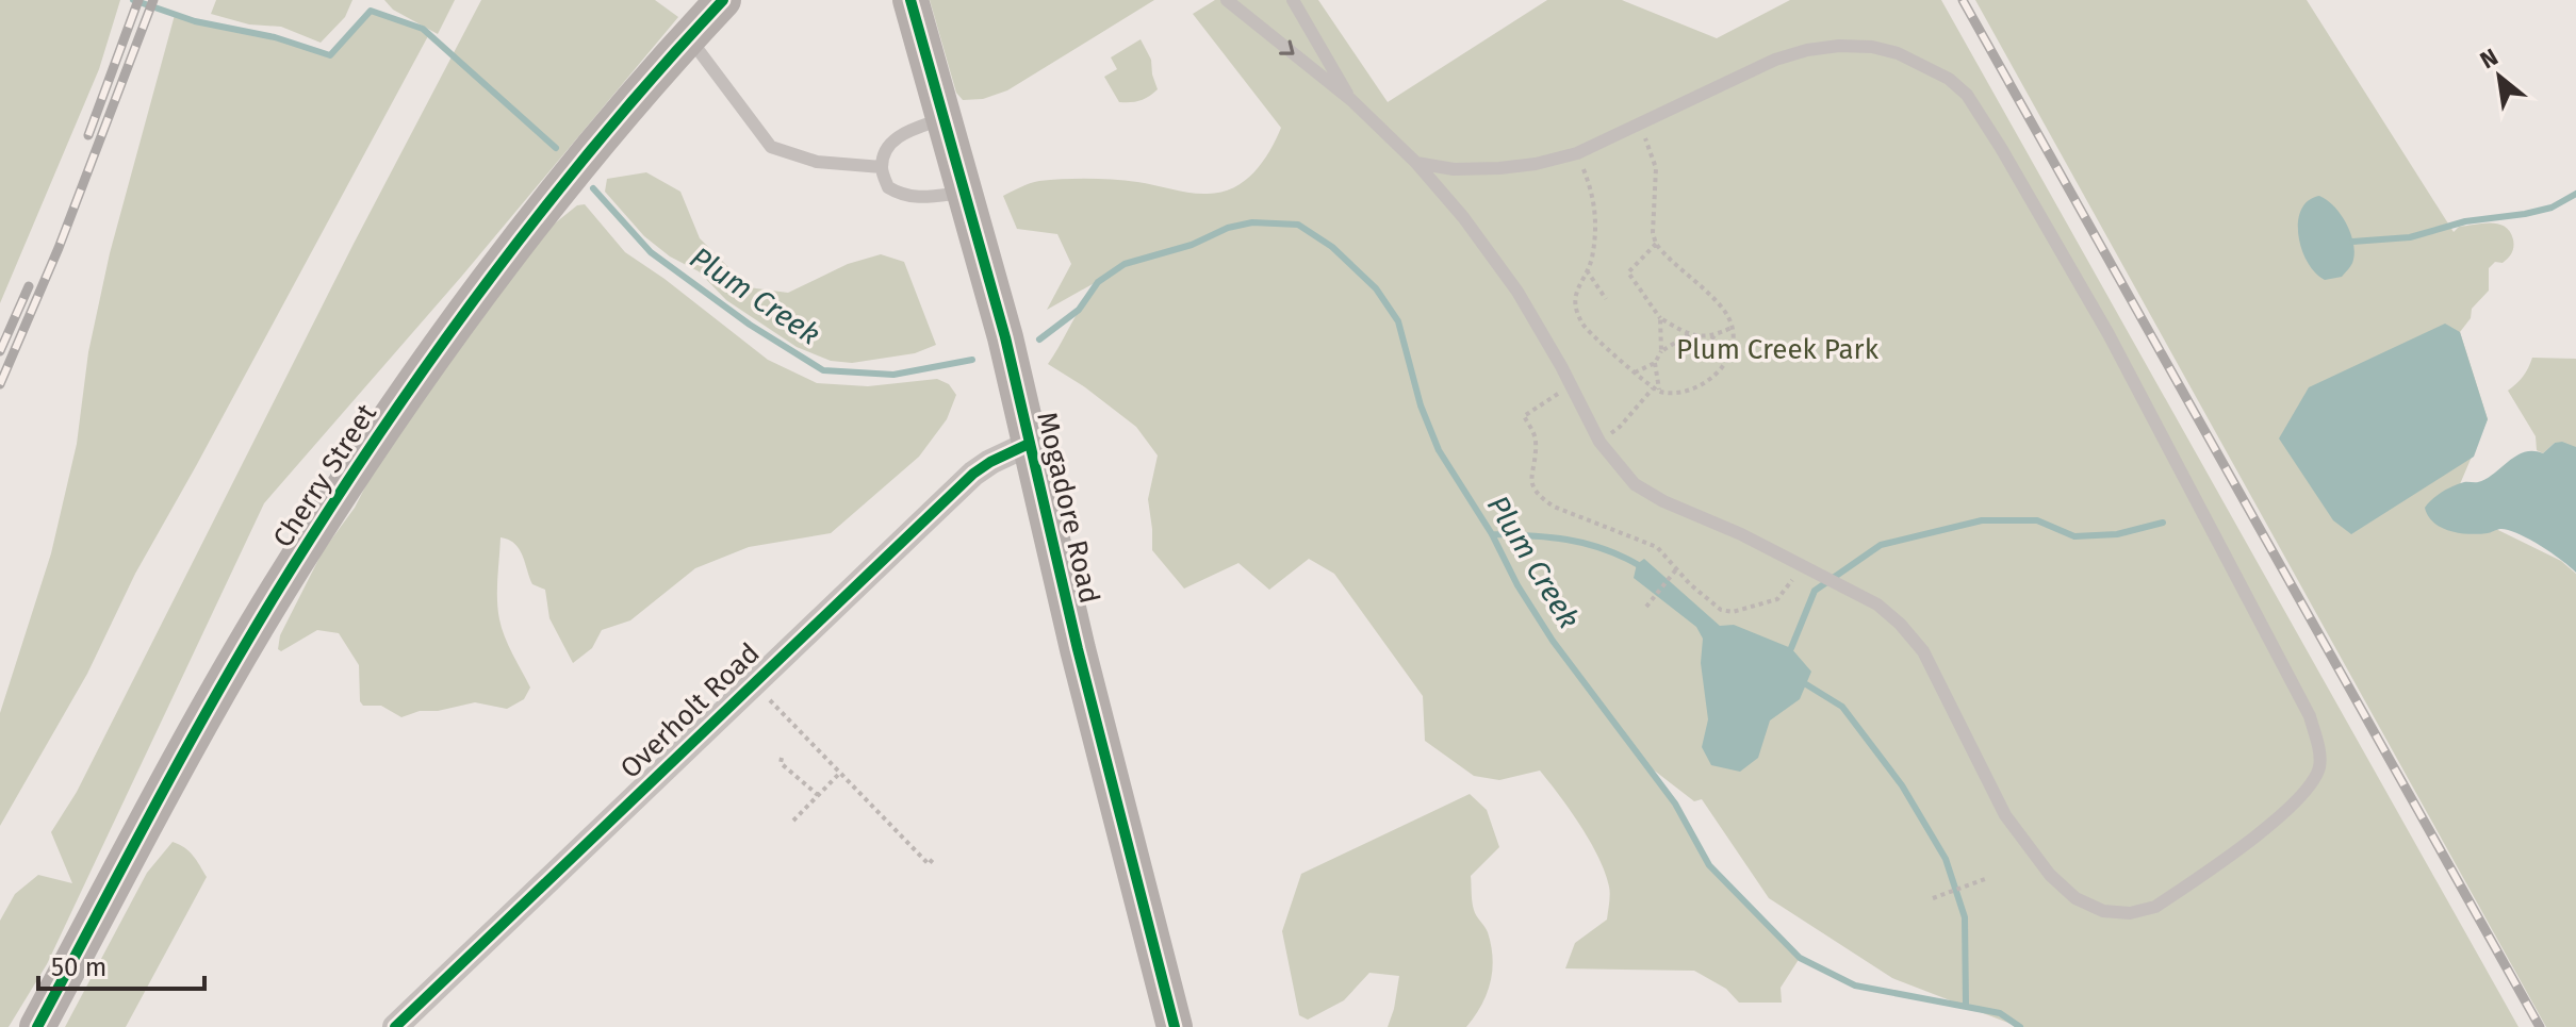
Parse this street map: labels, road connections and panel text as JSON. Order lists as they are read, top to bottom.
{
  "streets": {
    "street": ["Cherry Street", "Mogadore Road", "Overholt Road"]
  },
  "crossings": [
    ["Mogadore Road", "Overholt Road"]
  ],
  "water": ["Plum Creek"],
  "parks": ["Plum Creek Park"],
  "scale_bar": "50 m",
  "north": "top left"
}
